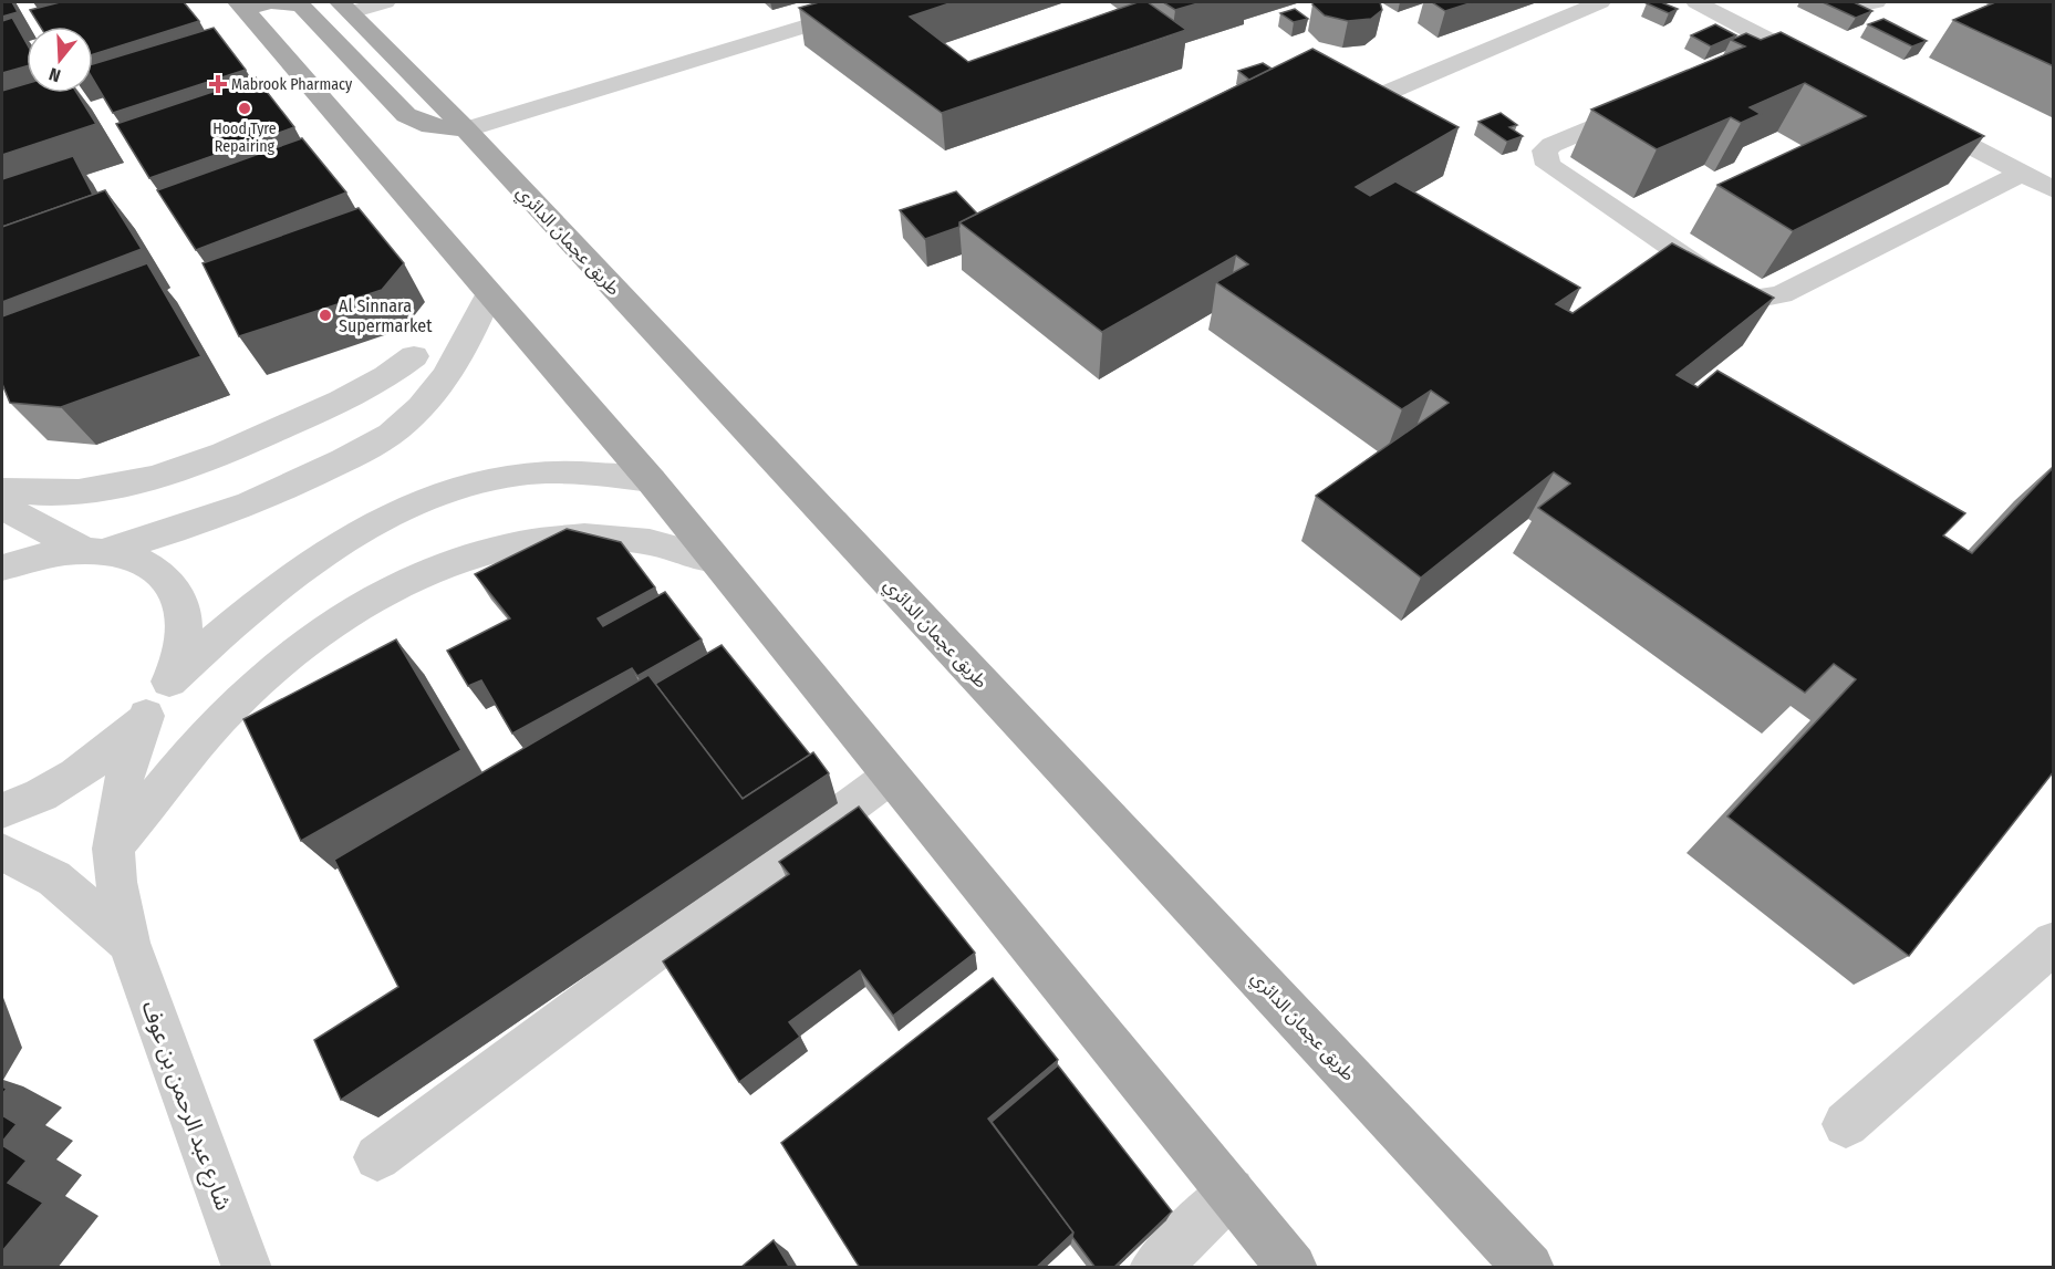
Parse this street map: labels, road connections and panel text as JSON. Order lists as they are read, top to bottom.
{
  "streets": {
    "main road": ["طريق عجمان الدائري"],
    "street": ["شارع عبد الرحمن بن عوف"]
  },
  "places": {
    "health": ["Mabrook Pharmacy"],
    "other": ["Hood Tyre Repairing", "Al Sinnara Supermarket"]
  },
  "north": "bottom"
}
